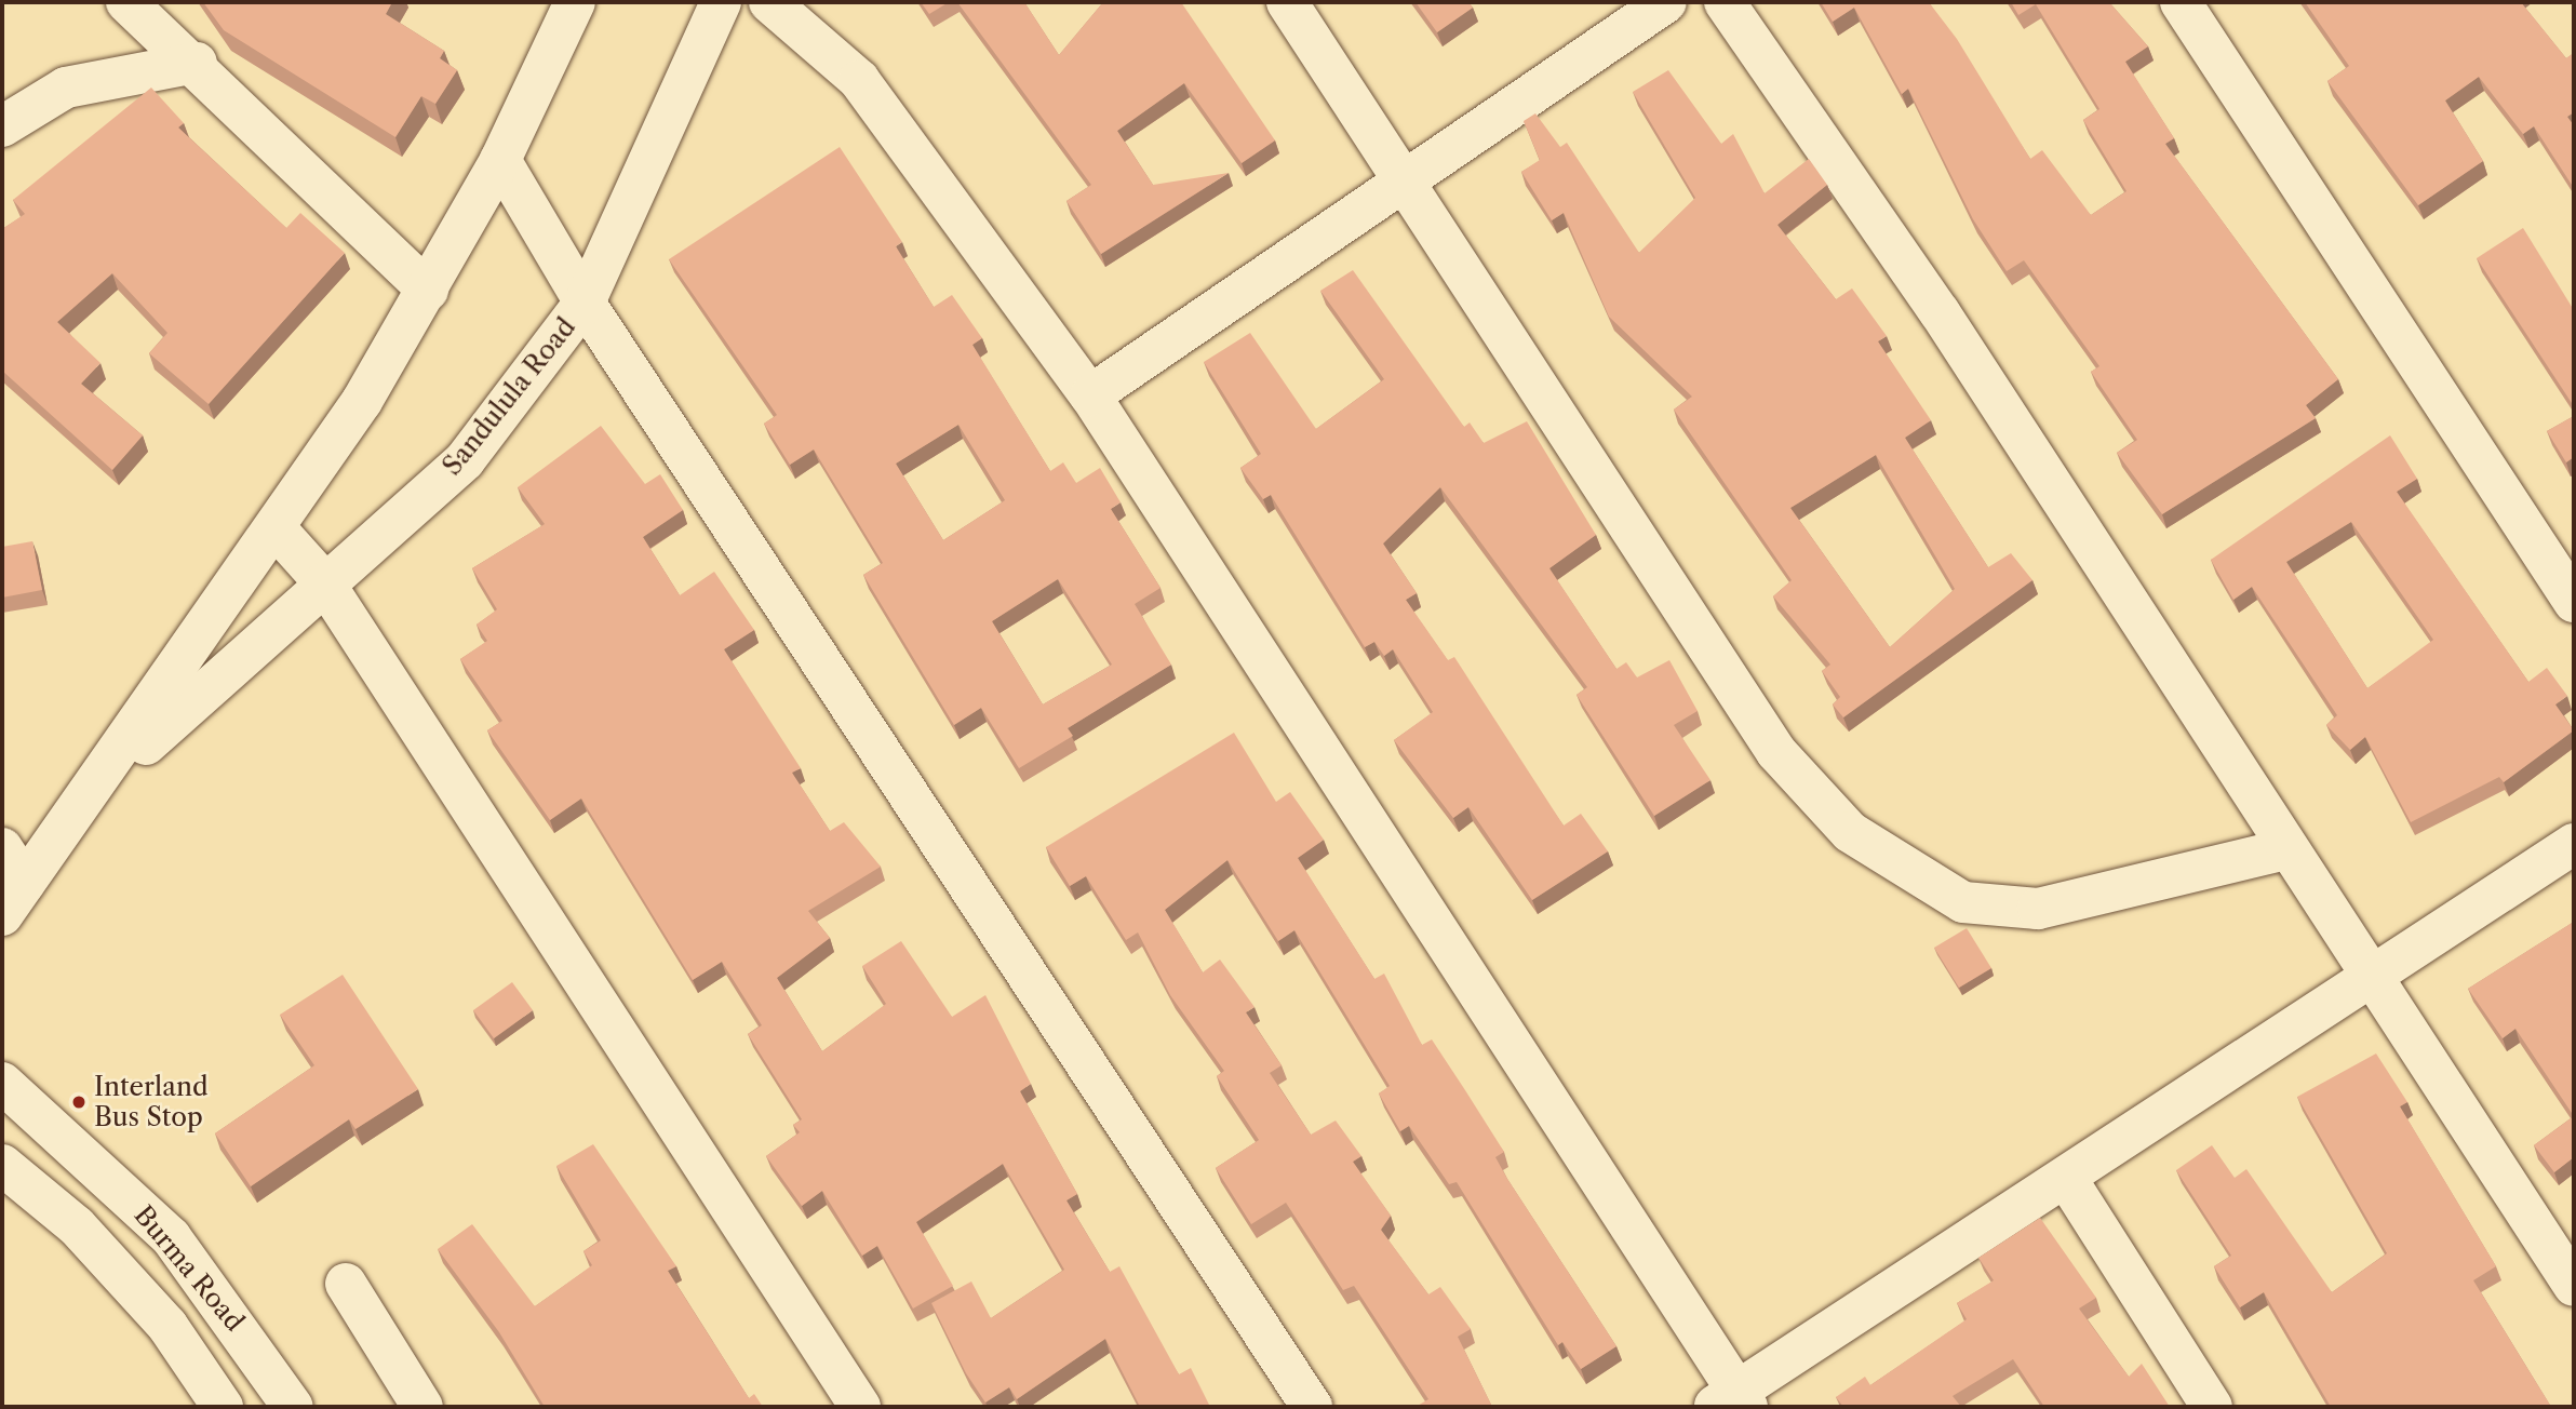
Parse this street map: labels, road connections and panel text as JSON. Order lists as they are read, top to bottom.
{
  "streets": {
    "street": ["Sandulula Road", "Burma Road"]
  },
  "places": ["Interland Bus Stop"]
}
